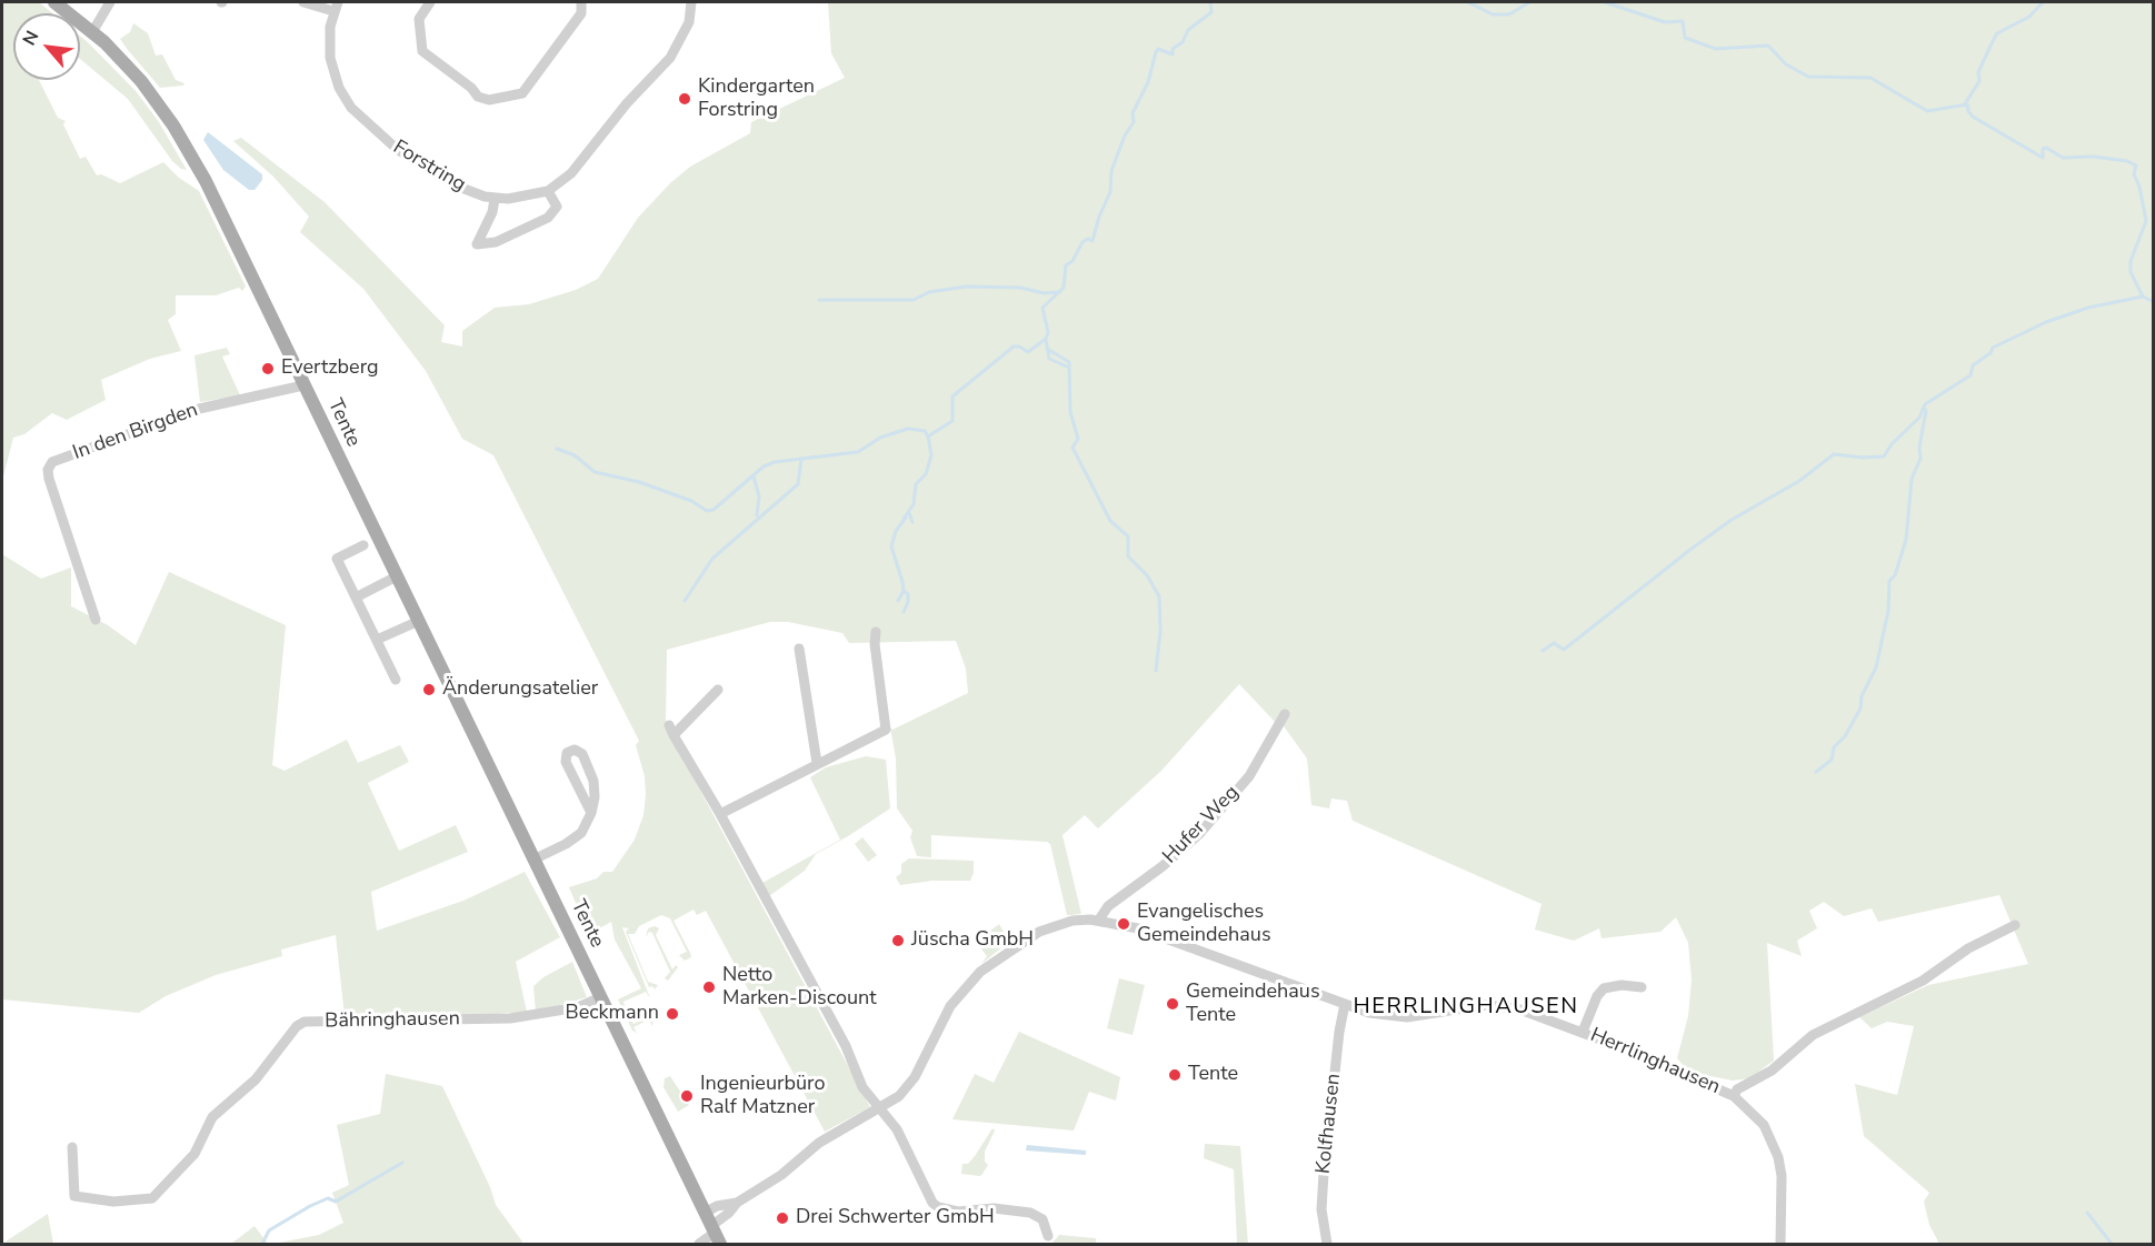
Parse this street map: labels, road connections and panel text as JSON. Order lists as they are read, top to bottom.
{
  "streets": {
    "main road": ["Tente"],
    "street": [
      "Forstring",
      "In den Birgden",
      "Hufer Weg",
      "Bähringhausen",
      "Herrlinghausen",
      "Kolfhausen"
    ]
  },
  "crossings": [
    ["Tente", "In den Birgden"],
    ["Tente", "Bähringhausen"],
    ["Tente", "Herrlinghausen"],
    ["Hufer Weg", "Herrlinghausen"],
    ["Herrlinghausen", "Kolfhausen"]
  ],
  "districts": ["HERRLINGHAUSEN"],
  "places": [
    "Kindergarten Forstring",
    "Evertzberg",
    "Änderungsatelier",
    "Evangelisches Gemeindehaus",
    "Jüscha GmbH",
    "Netto Marken-Discount",
    "Gemeindehaus Tente",
    "Beckmann",
    "Tente",
    "Ingenieurbüro Ralf Matzner",
    "Drei Schwerter GmbH"
  ],
  "north": "top left"
}
